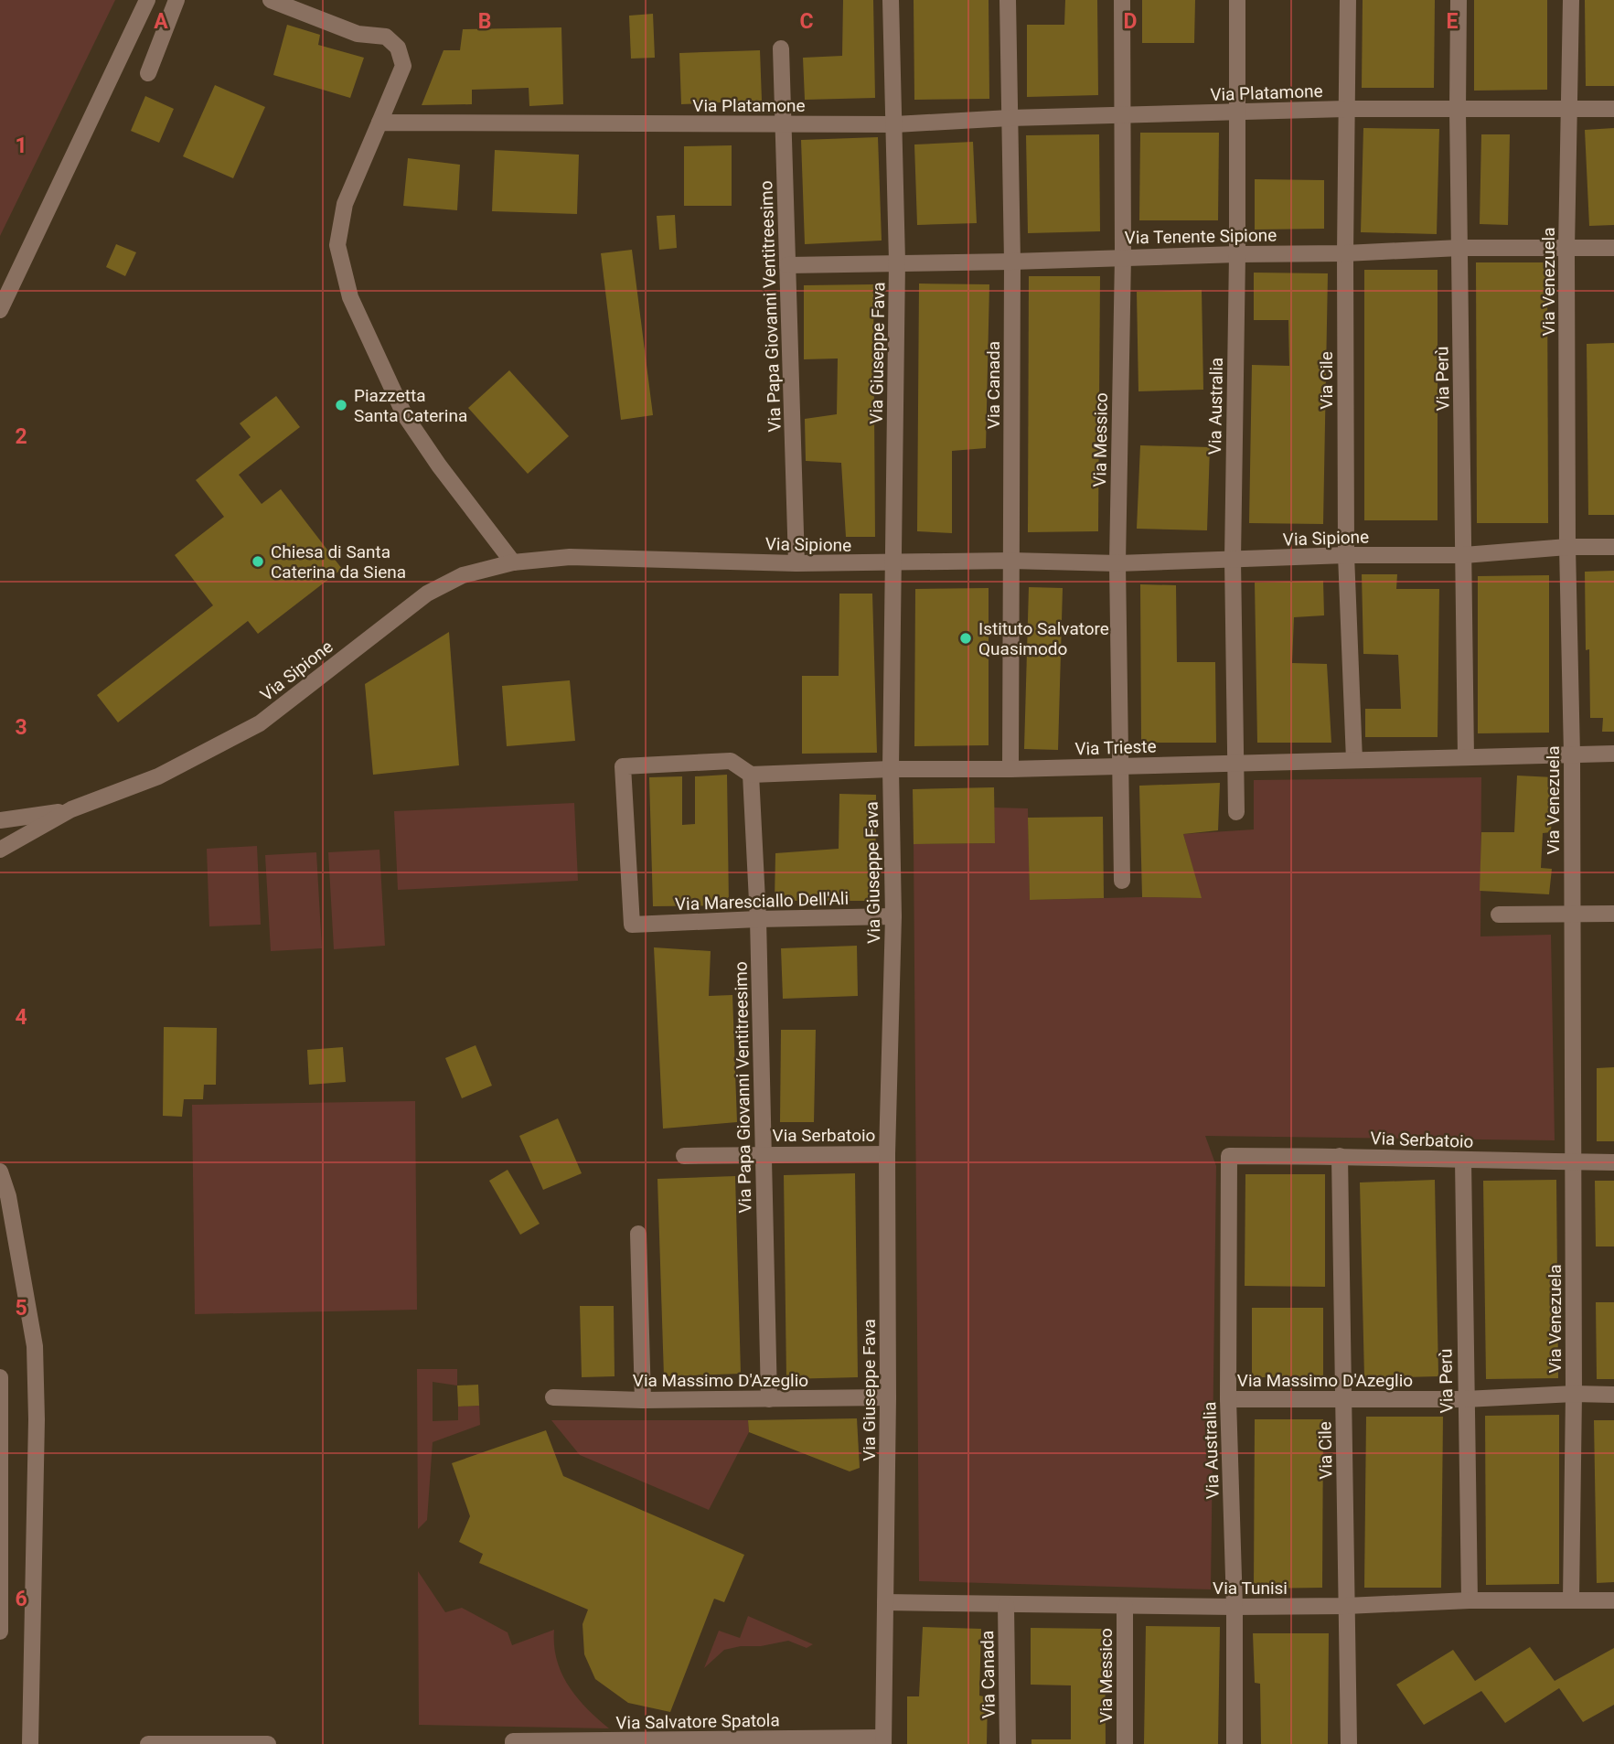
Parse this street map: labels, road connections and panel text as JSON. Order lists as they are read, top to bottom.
{
  "streets": {
    "street": [
      "Via Platamone",
      "Via Tenente Sipione",
      "Via Venezuela",
      "Via Papa Giovanni Ventitreesimo",
      "Via Giuseppe Fava",
      "Via Perù",
      "Via Cile",
      "Via Canada",
      "Via Australia",
      "Via Messico",
      "Via Sipione",
      "Via Trieste",
      "Via Maresciallo Dell'Ali",
      "Via Serbatoio",
      "Via Massimo D'Azeglio",
      "Via Tunisi",
      "Via Salvatore Spatola"
    ]
  },
  "crossings": [
    ["Via Platamone", "Via Venezuela"],
    ["Via Platamone", "Via Papa Giovanni Ventitreesimo"],
    ["Via Platamone", "Via Giuseppe Fava"],
    ["Via Platamone", "Via Perù"],
    ["Via Platamone", "Via Cile"],
    ["Via Platamone", "Via Canada"],
    ["Via Platamone", "Via Australia"],
    ["Via Platamone", "Via Messico"],
    ["Via Tenente Sipione", "Via Venezuela"],
    ["Via Tenente Sipione", "Via Papa Giovanni Ventitreesimo"],
    ["Via Tenente Sipione", "Via Giuseppe Fava"],
    ["Via Tenente Sipione", "Via Perù"],
    ["Via Tenente Sipione", "Via Cile"],
    ["Via Tenente Sipione", "Via Canada"],
    ["Via Tenente Sipione", "Via Australia"],
    ["Via Tenente Sipione", "Via Messico"],
    ["Via Venezuela", "Via Sipione"],
    ["Via Venezuela", "Via Trieste"],
    ["Via Venezuela", "Via Serbatoio"],
    ["Via Venezuela", "Via Massimo D'Azeglio"],
    ["Via Venezuela", "Via Tunisi"],
    ["Via Papa Giovanni Ventitreesimo", "Via Sipione"],
    ["Via Papa Giovanni Ventitreesimo", "Via Trieste"],
    ["Via Papa Giovanni Ventitreesimo", "Via Maresciallo Dell'Ali"],
    ["Via Papa Giovanni Ventitreesimo", "Via Serbatoio"],
    ["Via Papa Giovanni Ventitreesimo", "Via Massimo D'Azeglio"],
    ["Via Giuseppe Fava", "Via Sipione"],
    ["Via Giuseppe Fava", "Via Trieste"],
    ["Via Giuseppe Fava", "Via Maresciallo Dell'Ali"],
    ["Via Giuseppe Fava", "Via Serbatoio"],
    ["Via Giuseppe Fava", "Via Massimo D'Azeglio"],
    ["Via Giuseppe Fava", "Via Tunisi"],
    ["Via Giuseppe Fava", "Via Salvatore Spatola"],
    ["Via Perù", "Via Sipione"],
    ["Via Perù", "Via Trieste"],
    ["Via Perù", "Via Serbatoio"],
    ["Via Perù", "Via Massimo D'Azeglio"],
    ["Via Perù", "Via Tunisi"],
    ["Via Cile", "Via Sipione"],
    ["Via Cile", "Via Trieste"],
    ["Via Cile", "Via Serbatoio"],
    ["Via Cile", "Via Massimo D'Azeglio"],
    ["Via Cile", "Via Tunisi"],
    ["Via Canada", "Via Sipione"],
    ["Via Canada", "Via Trieste"],
    ["Via Canada", "Via Tunisi"],
    ["Via Australia", "Via Sipione"],
    ["Via Australia", "Via Trieste"],
    ["Via Australia", "Via Serbatoio"],
    ["Via Australia", "Via Massimo D'Azeglio"],
    ["Via Australia", "Via Tunisi"],
    ["Via Messico", "Via Sipione"],
    ["Via Messico", "Via Trieste"],
    ["Via Messico", "Via Tunisi"],
    ["Via Trieste", "Via Maresciallo Dell'Ali"]
  ],
  "places": ["Piazzetta Santa Caterina", "Chiesa di Santa Caterina da Siena", "Istituto Salvatore Quasimodo"],
  "grid": {
    "columns": [
      "A",
      "B",
      "C",
      "D",
      "E"
    ],
    "rows": [
      "1",
      "2",
      "3",
      "4",
      "5",
      "6"
    ]
  }
}
